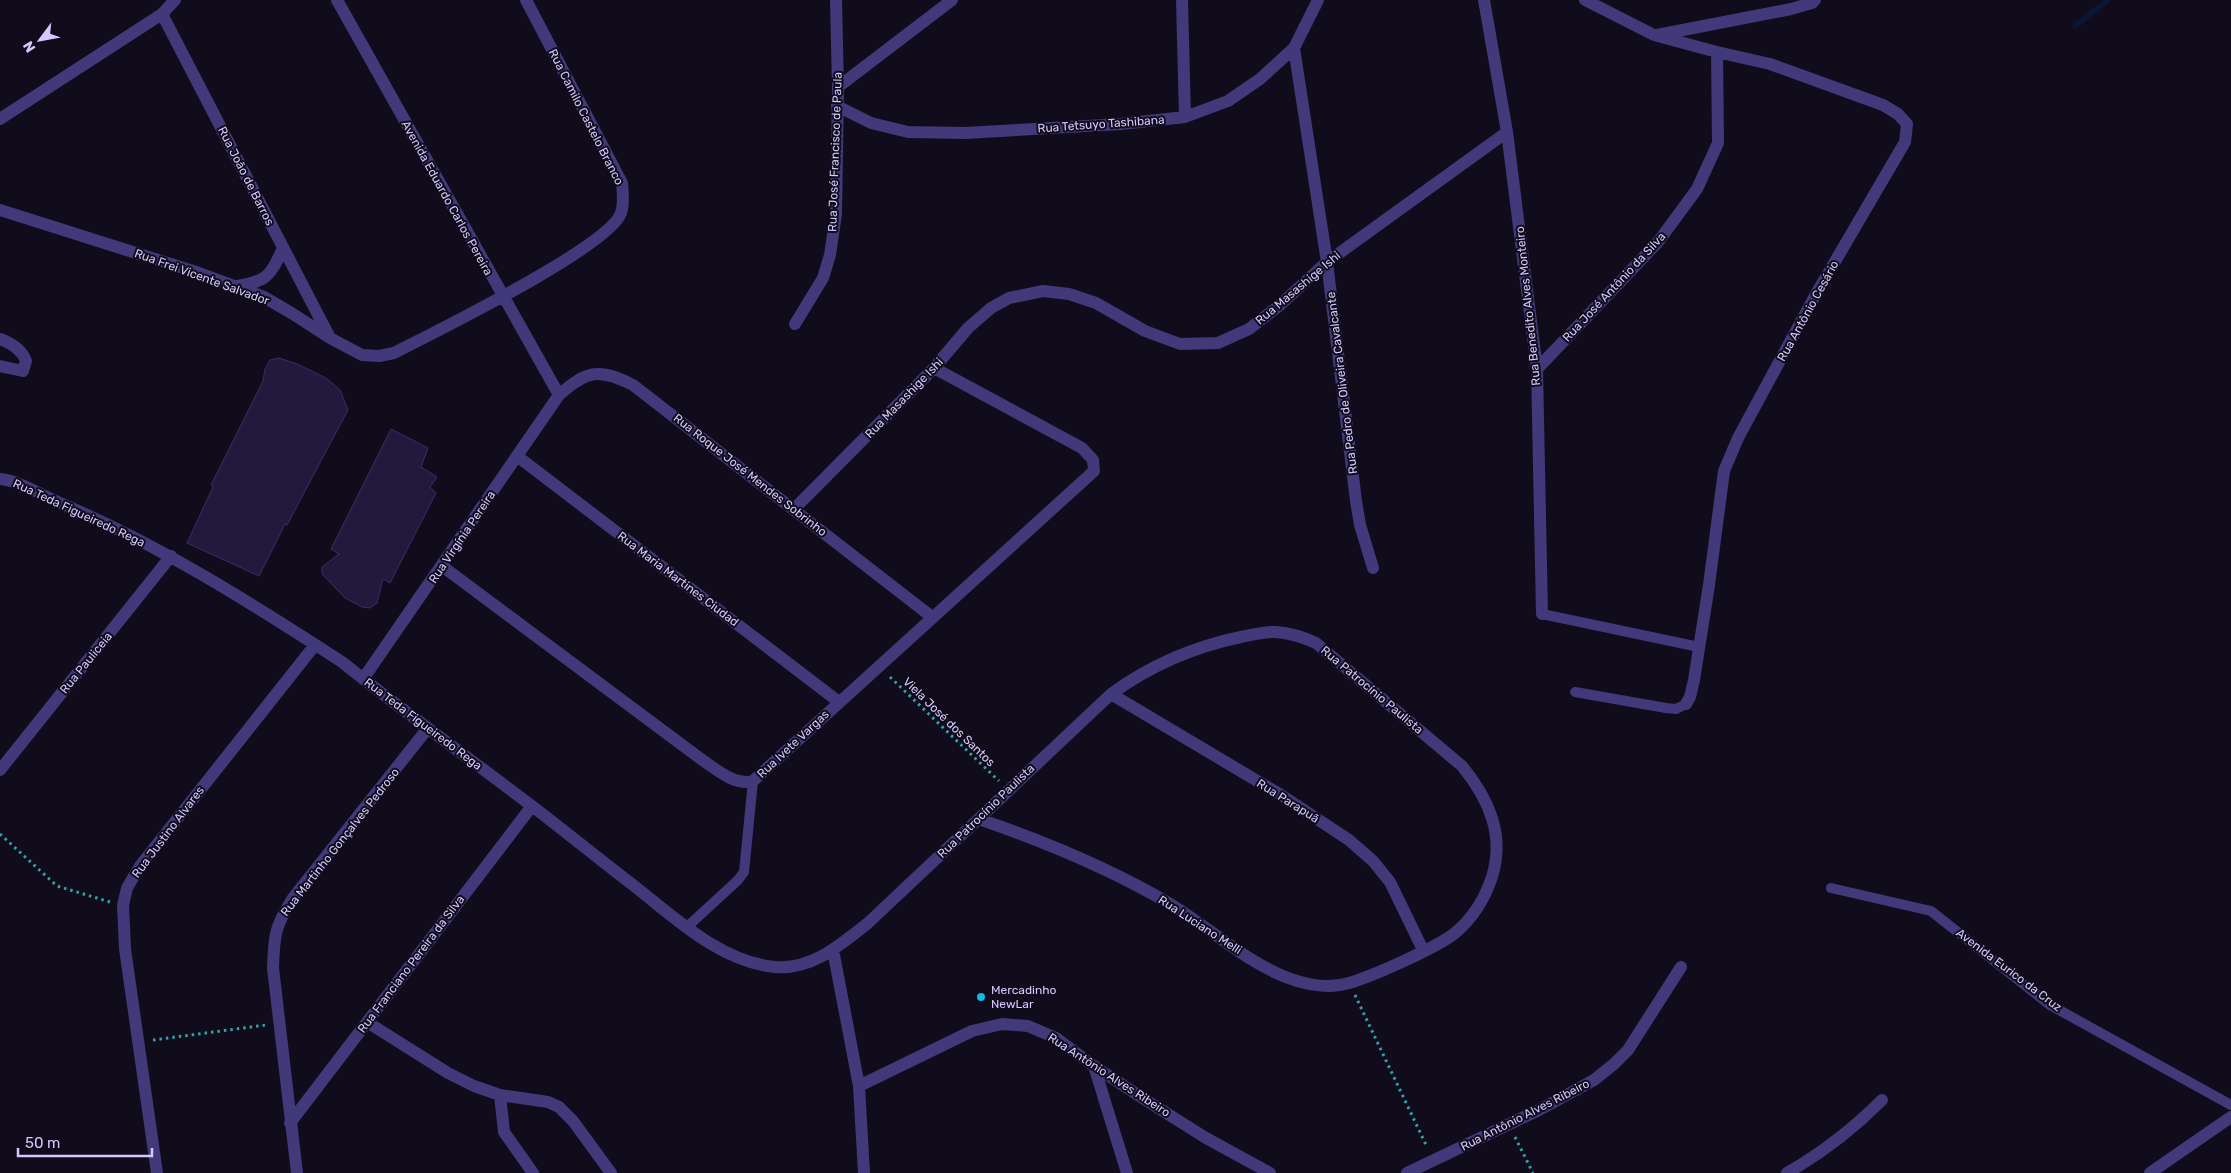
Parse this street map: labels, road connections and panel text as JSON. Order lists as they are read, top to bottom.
{
  "streets": {
    "street": [
      "Rua Camilo Castelo Branco",
      "Rua Tetsuyo Tashibana",
      "Rua José Francisco de Paula",
      "Rua João de Barros",
      "Avenida Eduardo Carlos Pereira",
      "Rua Frei Vicente Salvador",
      "Rua José Antônio da Silva",
      "Rua Masashige Ishi",
      "Rua Benedito Alves Monteiro",
      "Rua Antônio Cesário",
      "Rua Pedro de Oliveira Cavalcante",
      "Rua Roque José Mendes Sobrinho",
      "Rua Teda Figueiredo Rega",
      "Rua Virgínia Pereira",
      "Rua Maria Martines Ciudad",
      "Rua Pauliceia",
      "Rua Patrocínio Paulista",
      "Rua Ivete Vargas",
      "Rua Parapuã",
      "Rua Justino Alvares",
      "Rua Martinho Gonçalves Pedroso",
      "Rua Luciano Melli",
      "Rua Franciano Pereira da Silva",
      "Rua Antônio Alves Ribeiro"
    ],
    "lane": ["Avenida Eurico da Cruz"],
    "path": ["Viela José dos Santos"]
  },
  "crossings": [
    ["Rua Camilo Castelo Branco", "Avenida Eduardo Carlos Pereira"],
    ["Rua Camilo Castelo Branco", "Rua Frei Vicente Salvador"],
    ["Rua Tetsuyo Tashibana", "Rua José Francisco de Paula"],
    ["Rua Tetsuyo Tashibana", "Rua Pedro de Oliveira Cavalcante"],
    ["Rua João de Barros", "Rua Frei Vicente Salvador"],
    ["Avenida Eduardo Carlos Pereira", "Rua Frei Vicente Salvador"],
    ["Avenida Eduardo Carlos Pereira", "Rua Roque José Mendes Sobrinho"],
    ["Avenida Eduardo Carlos Pereira", "Rua Virgínia Pereira"],
    ["Rua José Antônio da Silva", "Rua Benedito Alves Monteiro"],
    ["Rua José Antônio da Silva", "Rua Antônio Cesário"],
    ["Rua Masashige Ishi", "Rua Benedito Alves Monteiro"],
    ["Rua Masashige Ishi", "Rua Pedro de Oliveira Cavalcante"],
    ["Rua Masashige Ishi", "Rua Roque José Mendes Sobrinho"],
    ["Rua Masashige Ishi", "Rua Ivete Vargas"],
    ["Rua Roque José Mendes Sobrinho", "Rua Virgínia Pereira"],
    ["Rua Roque José Mendes Sobrinho", "Rua Ivete Vargas"],
    ["Rua Teda Figueiredo Rega", "Rua Virgínia Pereira"],
    ["Rua Teda Figueiredo Rega", "Rua Pauliceia"],
    ["Rua Teda Figueiredo Rega", "Rua Patrocínio Paulista"],
    ["Rua Teda Figueiredo Rega", "Rua Justino Alvares"],
    ["Rua Teda Figueiredo Rega", "Rua Martinho Gonçalves Pedroso"],
    ["Rua Teda Figueiredo Rega", "Rua Franciano Pereira da Silva"],
    ["Rua Virgínia Pereira", "Rua Maria Martines Ciudad"],
    ["Rua Virgínia Pereira", "Rua Ivete Vargas"],
    ["Rua Maria Martines Ciudad", "Rua Ivete Vargas"],
    ["Rua Patrocínio Paulista", "Viela José dos Santos"],
    ["Rua Patrocínio Paulista", "Rua Parapuã"],
    ["Rua Patrocínio Paulista", "Rua Luciano Melli"],
    ["Viela José dos Santos", "Rua Ivete Vargas"],
    ["Rua Parapuã", "Rua Luciano Melli"],
    ["Rua Martinho Gonçalves Pedroso", "Rua Franciano Pereira da Silva"]
  ],
  "places": ["Mercadinho NewLar"],
  "scale_bar": "50 m",
  "north": "bottom left"
}
